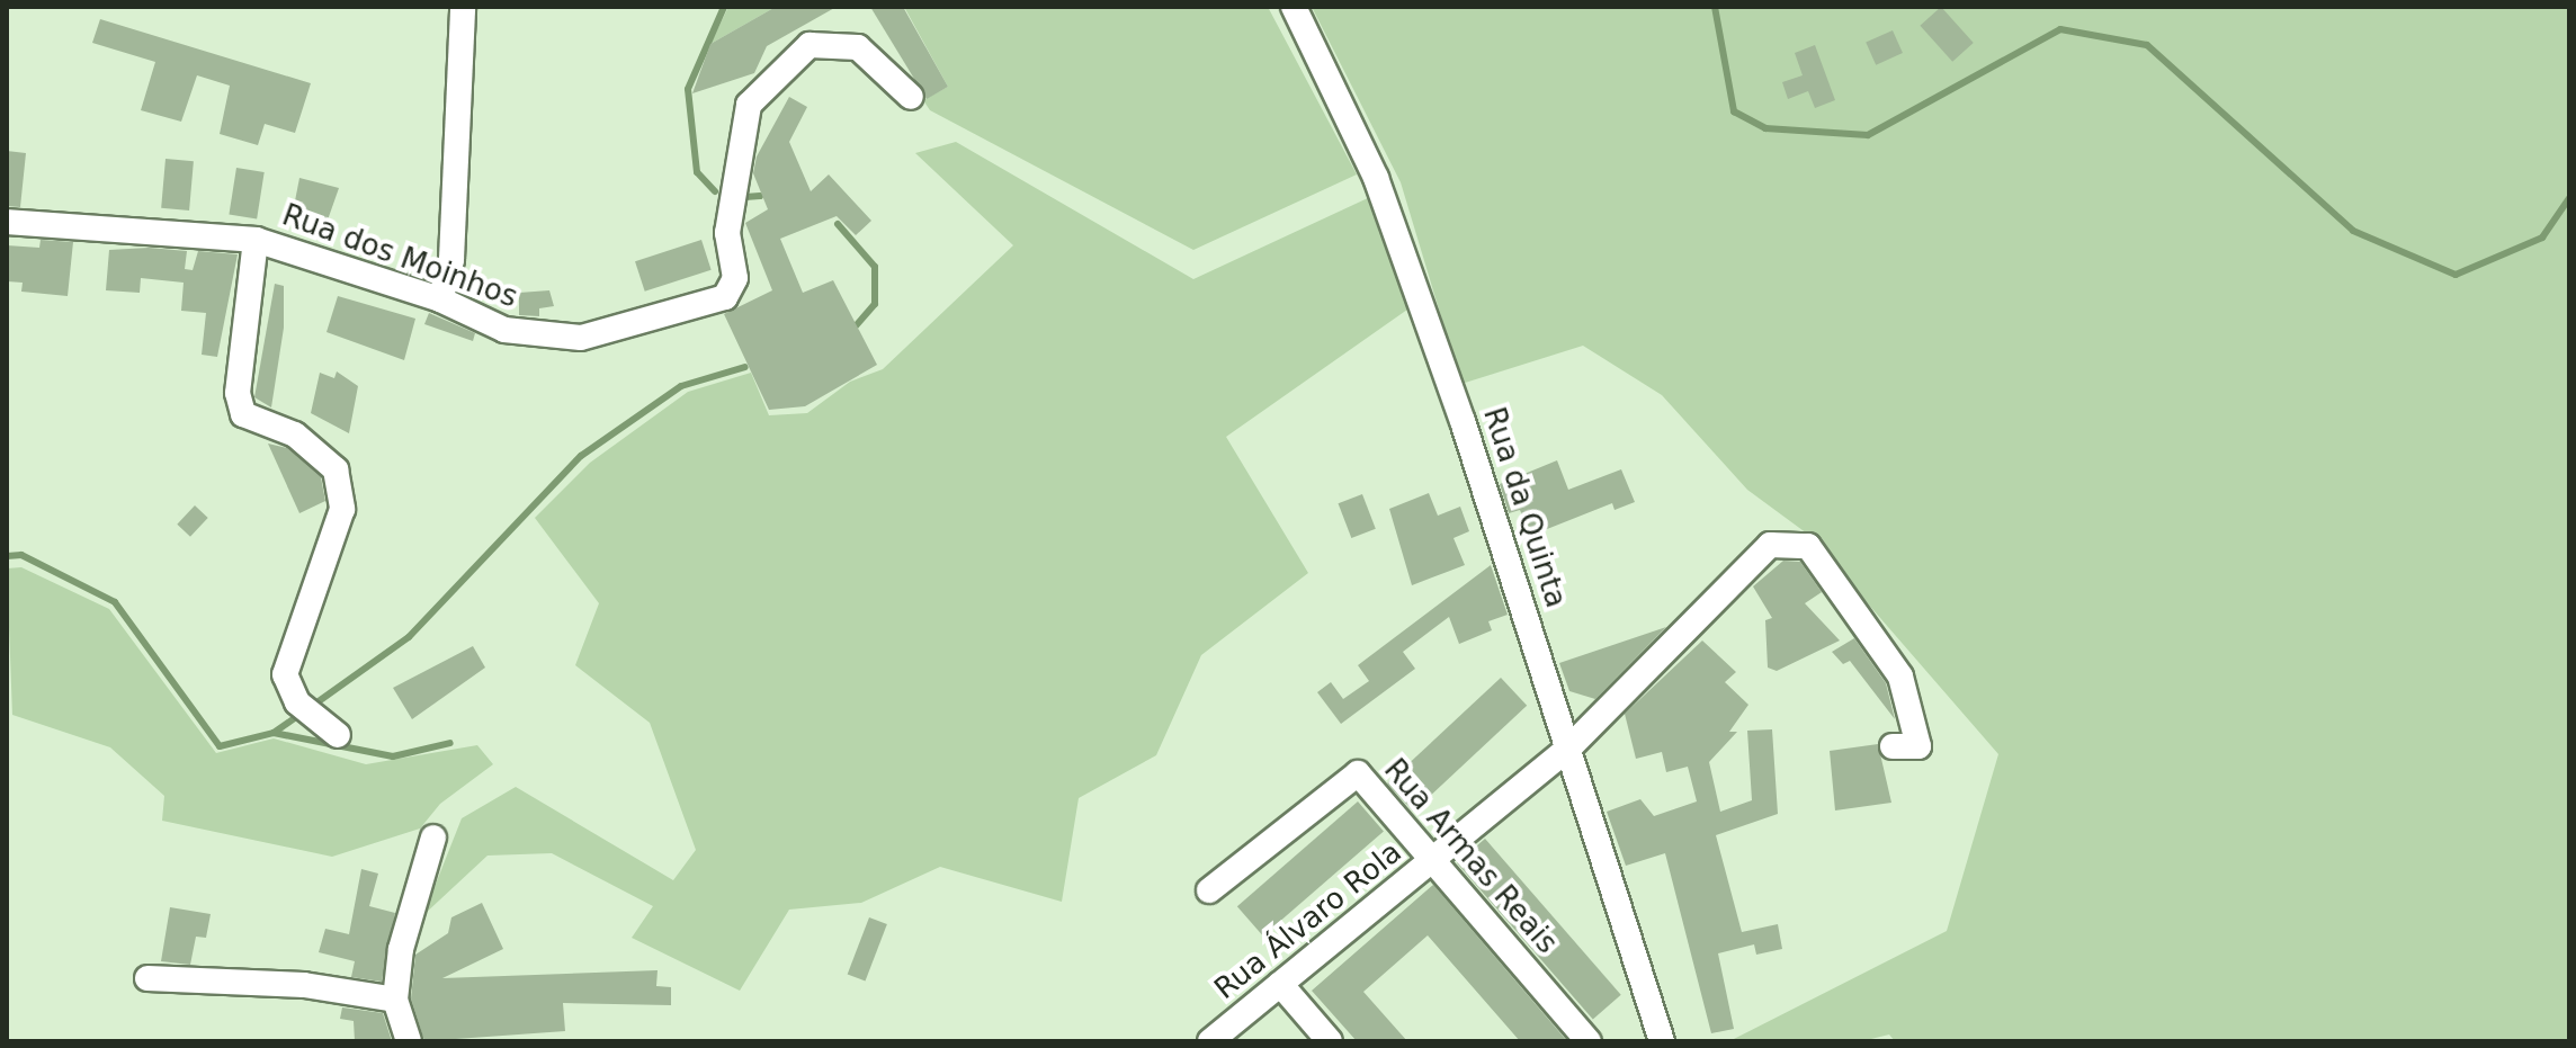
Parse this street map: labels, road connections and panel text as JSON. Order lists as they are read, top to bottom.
{
  "streets": {
    "street": [
      "Rua dos Moinhos",
      "Rua da Quinta",
      "Rua Armas Reais",
      "Rua Álvaro Rola"
    ]
  },
  "crossings": [
    ["Rua da Quinta", "Rua Álvaro Rola"],
    ["Rua Armas Reais", "Rua Álvaro Rola"]
  ]
}
